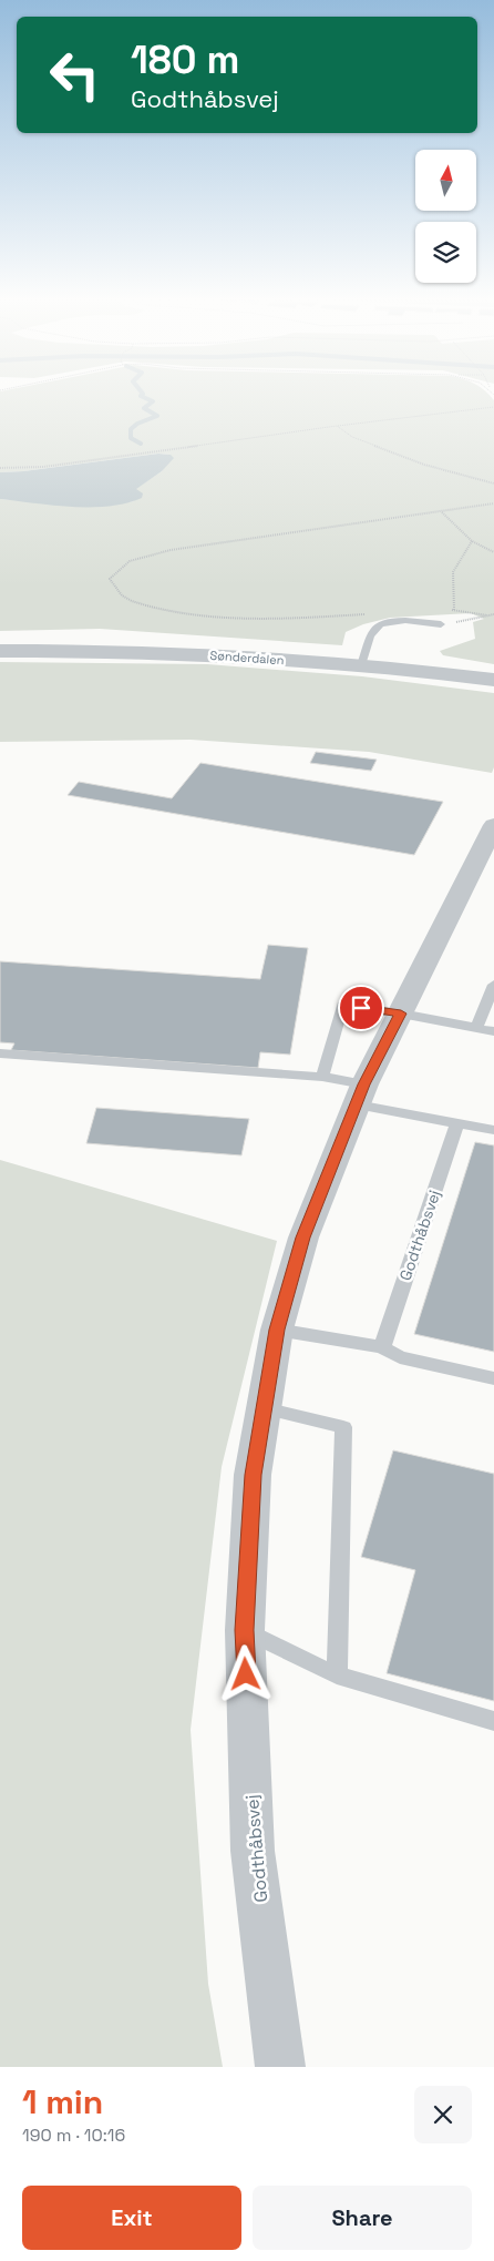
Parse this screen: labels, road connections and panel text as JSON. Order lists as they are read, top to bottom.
{
  "streets": {
    "street": ["Sønderdalen", "Godthåbsvej"]
  },
  "north": "top",
  "page": {
    "turn": ["180 m", "Godthåbsvej"],
    "heading": ["1 min", "190 m · 10:16"],
    "buttons": ["Exit", "Share"]
  }
}
